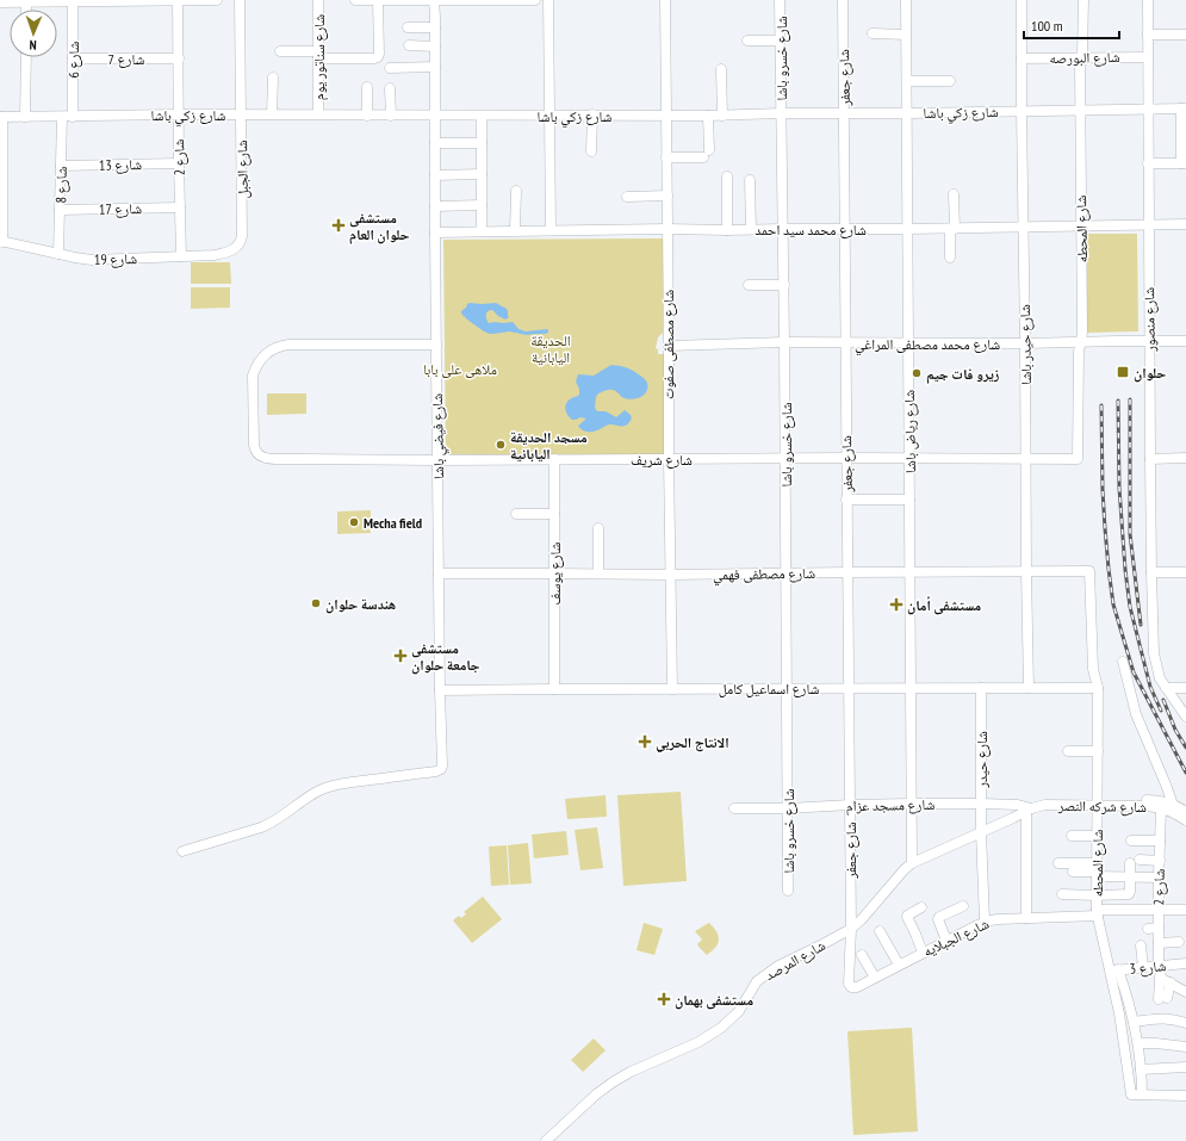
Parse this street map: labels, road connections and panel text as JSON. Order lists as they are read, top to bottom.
{
  "streets": {
    "street": [
      "شارع سناتور يوم",
      "شارع البورصه",
      "شارع 7",
      "شارع خسرو باشا",
      "شارع 6",
      "شارع جعفر",
      "شارع زكي باشا",
      "شارع 2",
      "شارع 13",
      "شارع الجبل",
      "شارع 8",
      "شارع 17",
      "شارع محمد سيد احمد",
      "شارع المحطه",
      "شارع 19",
      "شارع منصور",
      "شارع محمد مصطفى المراغي",
      "شارع مصطفى صفوت",
      "شارع حيدر باشا",
      "شارع رياض باشا",
      "شارع فيضي باشا",
      "شارع شريف",
      "شارع يوسف",
      "شارع مصطفى فهمي",
      "شارع اسماعيل كامل",
      "شارع حيدر",
      "شارع مسجد عزام",
      "شارع شركه النصر",
      "شارع الجبلايه",
      "شارع المرصد",
      "شارع 3"
    ]
  },
  "crossings": [
    ["شارع سناتور يوم", "شارع زكي باشا"],
    ["شارع البورصه", "شارع المحطه"],
    ["شارع البورصه", "شارع منصور"],
    ["شارع البورصه", "شارع حيدر باشا"],
    ["شارع 7", "شارع 6"],
    ["شارع 7", "شارع 2"],
    ["شارع خسرو باشا", "شارع زكي باشا"],
    ["شارع خسرو باشا", "شارع محمد سيد احمد"],
    ["شارع خسرو باشا", "شارع محمد مصطفى المراغي"],
    ["شارع خسرو باشا", "شارع شريف"],
    ["شارع خسرو باشا", "شارع مصطفى فهمي"],
    ["شارع خسرو باشا", "شارع اسماعيل كامل"],
    ["شارع خسرو باشا", "شارع مسجد عزام"],
    ["شارع 6", "شارع زكي باشا"],
    ["شارع جعفر", "شارع زكي باشا"],
    ["شارع جعفر", "شارع محمد سيد احمد"],
    ["شارع جعفر", "شارع محمد مصطفى المراغي"],
    ["شارع جعفر", "شارع شريف"],
    ["شارع جعفر", "شارع مصطفى فهمي"],
    ["شارع جعفر", "شارع اسماعيل كامل"],
    ["شارع جعفر", "شارع مسجد عزام"],
    ["شارع جعفر", "شارع الجبلايه"],
    ["شارع جعفر", "شارع المرصد"],
    ["شارع زكي باشا", "شارع 2"],
    ["شارع زكي باشا", "شارع الجبل"],
    ["شارع زكي باشا", "شارع 8"],
    ["شارع زكي باشا", "شارع المحطه"],
    ["شارع زكي باشا", "شارع منصور"],
    ["شارع زكي باشا", "شارع مصطفى صفوت"],
    ["شارع زكي باشا", "شارع حيدر باشا"],
    ["شارع زكي باشا", "شارع رياض باشا"],
    ["شارع زكي باشا", "شارع فيضي باشا"],
    ["شارع 2", "شارع 13"],
    ["شارع 2", "شارع 17"],
    ["شارع 2", "شارع 19"],
    ["شارع 2", "شارع شركه النصر"],
    ["شارع 2", "شارع الجبلايه"],
    ["شارع 2", "شارع 3"],
    ["شارع 13", "شارع 8"],
    ["شارع الجبل", "شارع 19"],
    ["شارع 8", "شارع 17"],
    ["شارع 8", "شارع 19"],
    ["شارع محمد سيد احمد", "شارع المحطه"],
    ["شارع محمد سيد احمد", "شارع منصور"],
    ["شارع محمد سيد احمد", "شارع مصطفى صفوت"],
    ["شارع محمد سيد احمد", "شارع حيدر باشا"],
    ["شارع محمد سيد احمد", "شارع رياض باشا"],
    ["شارع محمد سيد احمد", "شارع فيضي باشا"],
    ["شارع المحطه", "شارع محمد مصطفى المراغي"],
    ["شارع المحطه", "شارع شريف"],
    ["شارع المحطه", "شارع مصطفى فهمي"],
    ["شارع المحطه", "شارع اسماعيل كامل"],
    ["شارع المحطه", "شارع شركه النصر"],
    ["شارع المحطه", "شارع الجبلايه"],
    ["شارع المحطه", "شارع 3"],
    ["شارع منصور", "شارع محمد مصطفى المراغي"],
    ["شارع محمد مصطفى المراغي", "شارع مصطفى صفوت"],
    ["شارع محمد مصطفى المراغي", "شارع حيدر باشا"],
    ["شارع محمد مصطفى المراغي", "شارع رياض باشا"],
    ["شارع مصطفى صفوت", "شارع شريف"],
    ["شارع مصطفى صفوت", "شارع مصطفى فهمي"],
    ["شارع مصطفى صفوت", "شارع اسماعيل كامل"],
    ["شارع حيدر باشا", "شارع شريف"],
    ["شارع حيدر باشا", "شارع مصطفى فهمي"],
    ["شارع حيدر باشا", "شارع اسماعيل كامل"],
    ["شارع رياض باشا", "شارع شريف"],
    ["شارع رياض باشا", "شارع مصطفى فهمي"],
    ["شارع رياض باشا", "شارع اسماعيل كامل"],
    ["شارع رياض باشا", "شارع مسجد عزام"],
    ["شارع رياض باشا", "شارع المرصد"],
    ["شارع فيضي باشا", "شارع شريف"],
    ["شارع فيضي باشا", "شارع مصطفى فهمي"],
    ["شارع فيضي باشا", "شارع اسماعيل كامل"],
    ["شارع شريف", "شارع يوسف"],
    ["شارع يوسف", "شارع مصطفى فهمي"],
    ["شارع يوسف", "شارع اسماعيل كامل"],
    ["شارع اسماعيل كامل", "شارع حيدر"],
    ["شارع حيدر", "شارع مسجد عزام"],
    ["شارع حيدر", "شارع الجبلايه"],
    ["شارع حيدر", "شارع المرصد"],
    ["شارع مسجد عزام", "شارع شركه النصر"],
    ["شارع مسجد عزام", "شارع المرصد"]
  ],
  "parks": ["الحديقة اليابانية", "ملاهى على بابا"],
  "places": {
    "health": [
      "مستشفى حلوان العام",
      "مستشفى أمان",
      "مستشفى جامعة حلوان",
      "الانتاج الحربي",
      "مستشفى بهمان"
    ],
    "transit": ["حلوان"],
    "other": [
      "زيرو فات جيم",
      "مسجد الحديقة اليابانية",
      "Mecha field",
      "هندسة حلوان"
    ]
  },
  "scale_bar": "100 m",
  "north": "bottom"
}
